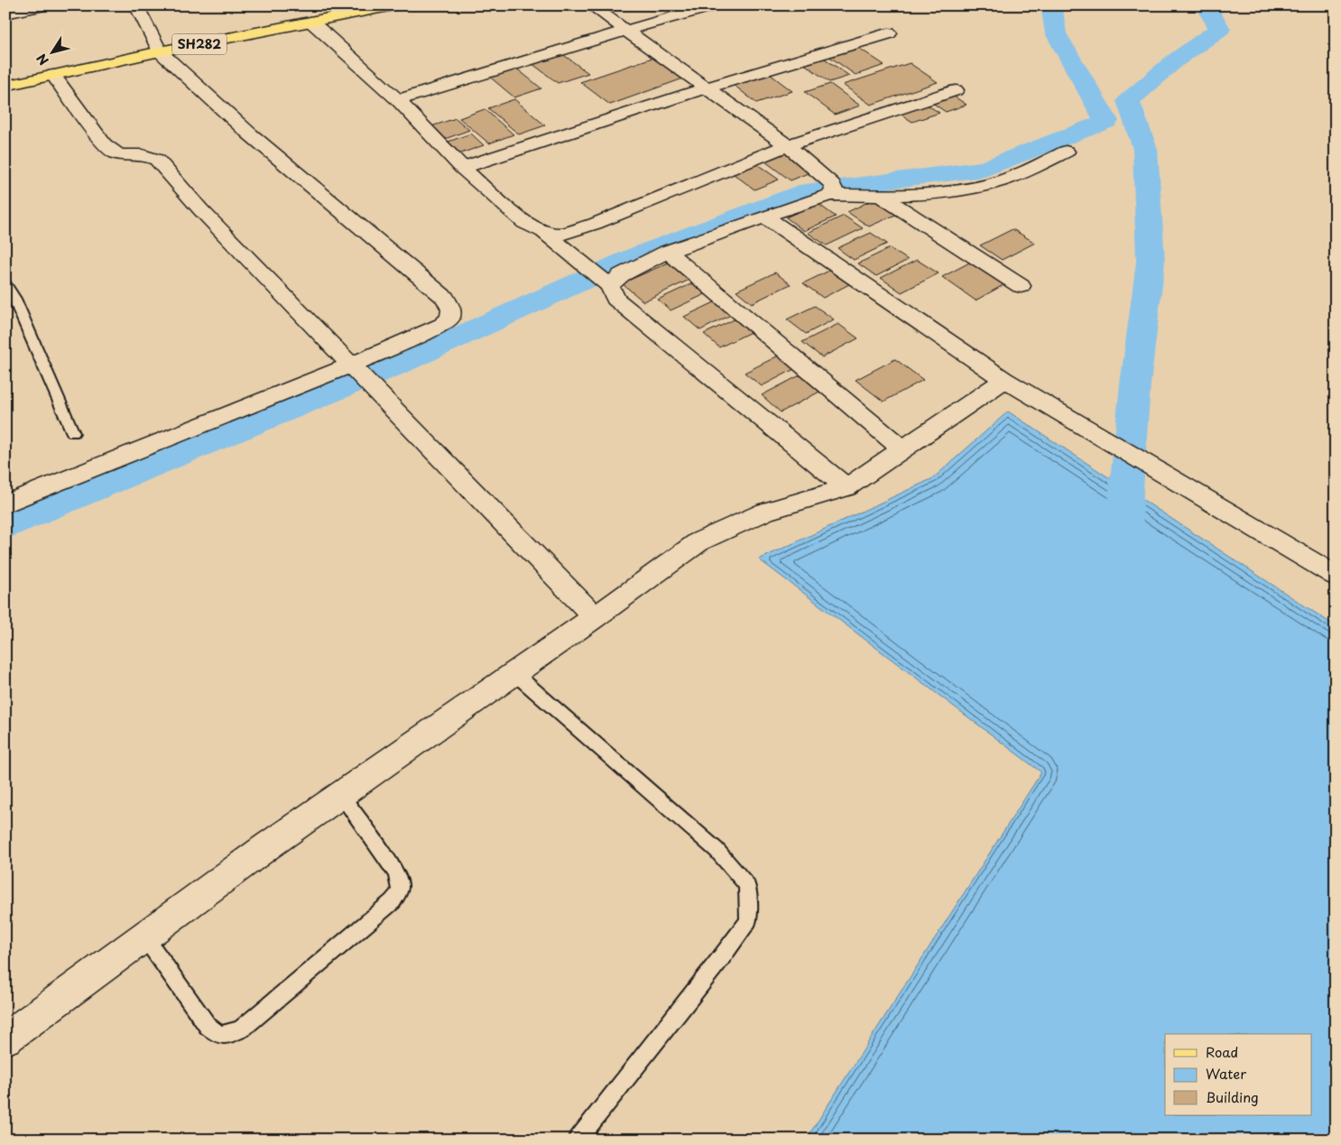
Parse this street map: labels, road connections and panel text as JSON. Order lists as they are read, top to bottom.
{
  "streets": {
    "main road": ["SH282"]
  },
  "legend": ["Road", "Water", "Building"],
  "north": "bottom left"
}
